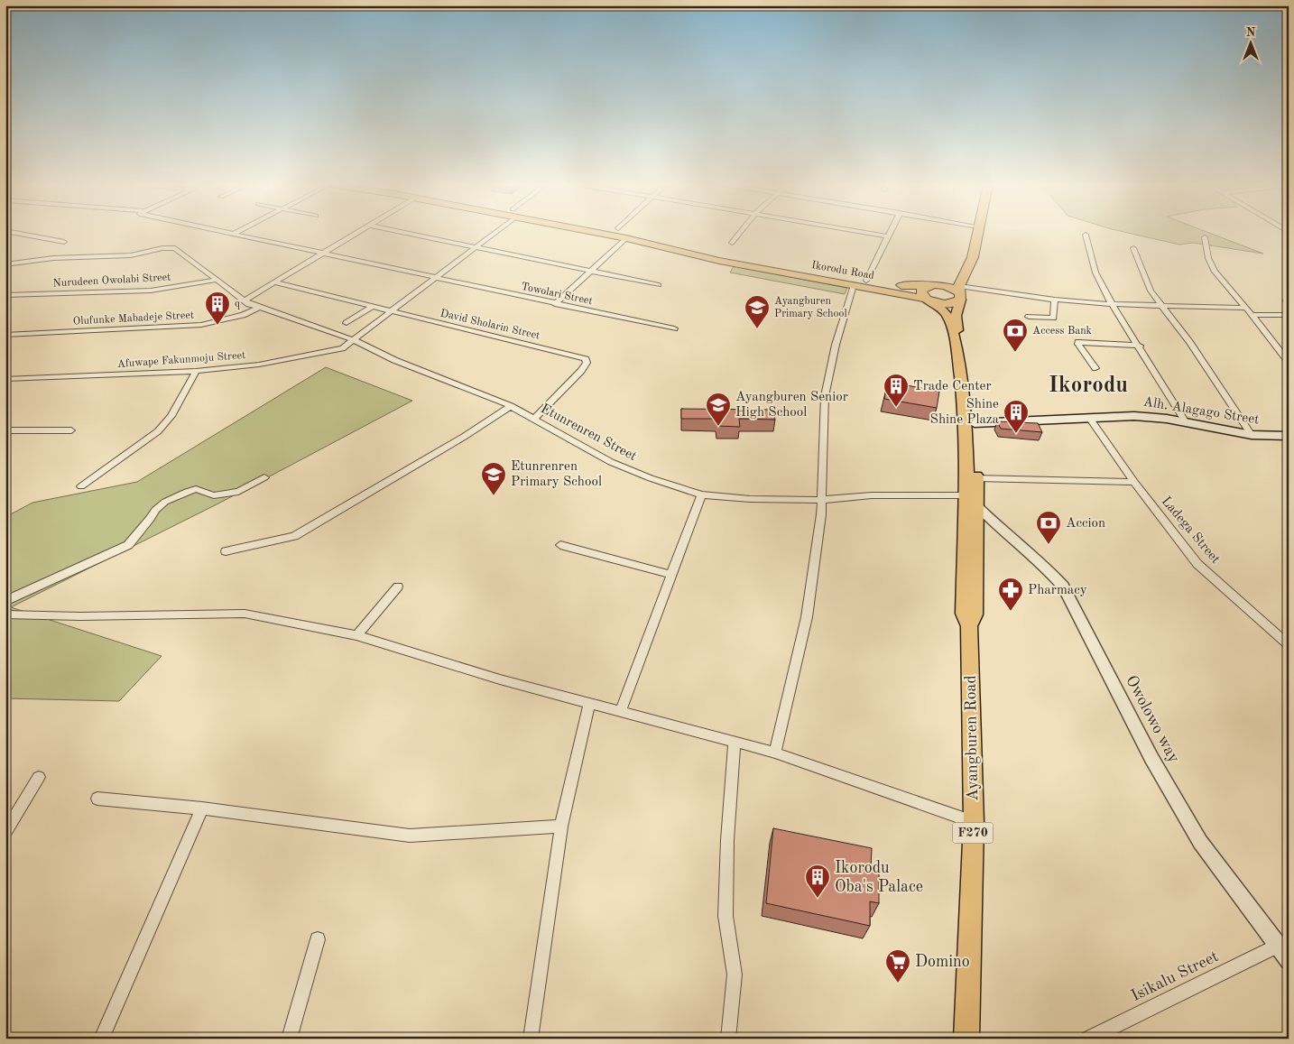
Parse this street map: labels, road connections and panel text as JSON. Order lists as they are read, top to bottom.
{
  "streets": {
    "highway": ["Ikorodu Road"],
    "main road": ["Alh. Alagago Street", "Ayangburen Road", "F270"],
    "street": [
      "Nurudeen Owolabi Street",
      "Towolari Street",
      "Olufunke Mabadeje Street",
      "David Sholarin Street",
      "Afuwape Fakunmoju Street",
      "Etunrenren Street",
      "Ladega Street",
      "Owolowo way",
      "Isikalu Street"
    ]
  },
  "crossings": [
    ["Ikorodu Road", "F270"],
    ["Nurudeen Owolabi Street", "Etunrenren Street"],
    ["Towolari Street", "Afuwape Fakunmoju Street"],
    ["Olufunke Mabadeje Street", "Etunrenren Street"],
    ["David Sholarin Street", "Afuwape Fakunmoju Street"],
    ["David Sholarin Street", "Etunrenren Street"],
    ["Afuwape Fakunmoju Street", "Etunrenren Street"],
    ["Alh. Alagago Street", "Ladega Street"],
    ["Alh. Alagago Street", "Ayangburen Road"],
    ["Etunrenren Street", "Owolowo way"],
    ["Etunrenren Street", "Ayangburen Road"],
    ["Owolowo way", "Ayangburen Road"],
    ["Owolowo way", "Isikalu Street"],
    ["Ayangburen Road", "F270"]
  ],
  "districts": ["Ikorodu"],
  "places": {
    "building": [
      "q",
      "Trade Center",
      "Shine Shine Plaza",
      "Ikorodu Oba's Palace"
    ],
    "school or university": ["Ayangburen Primary School", "Ayangburen Senior High School", "Etunrenren Primary School"],
    "bank": ["Access Bank", "Accion"],
    "pharmacy": ["Pharmacy"],
    "supermarket": ["Domino"]
  },
  "north": "top"
}
